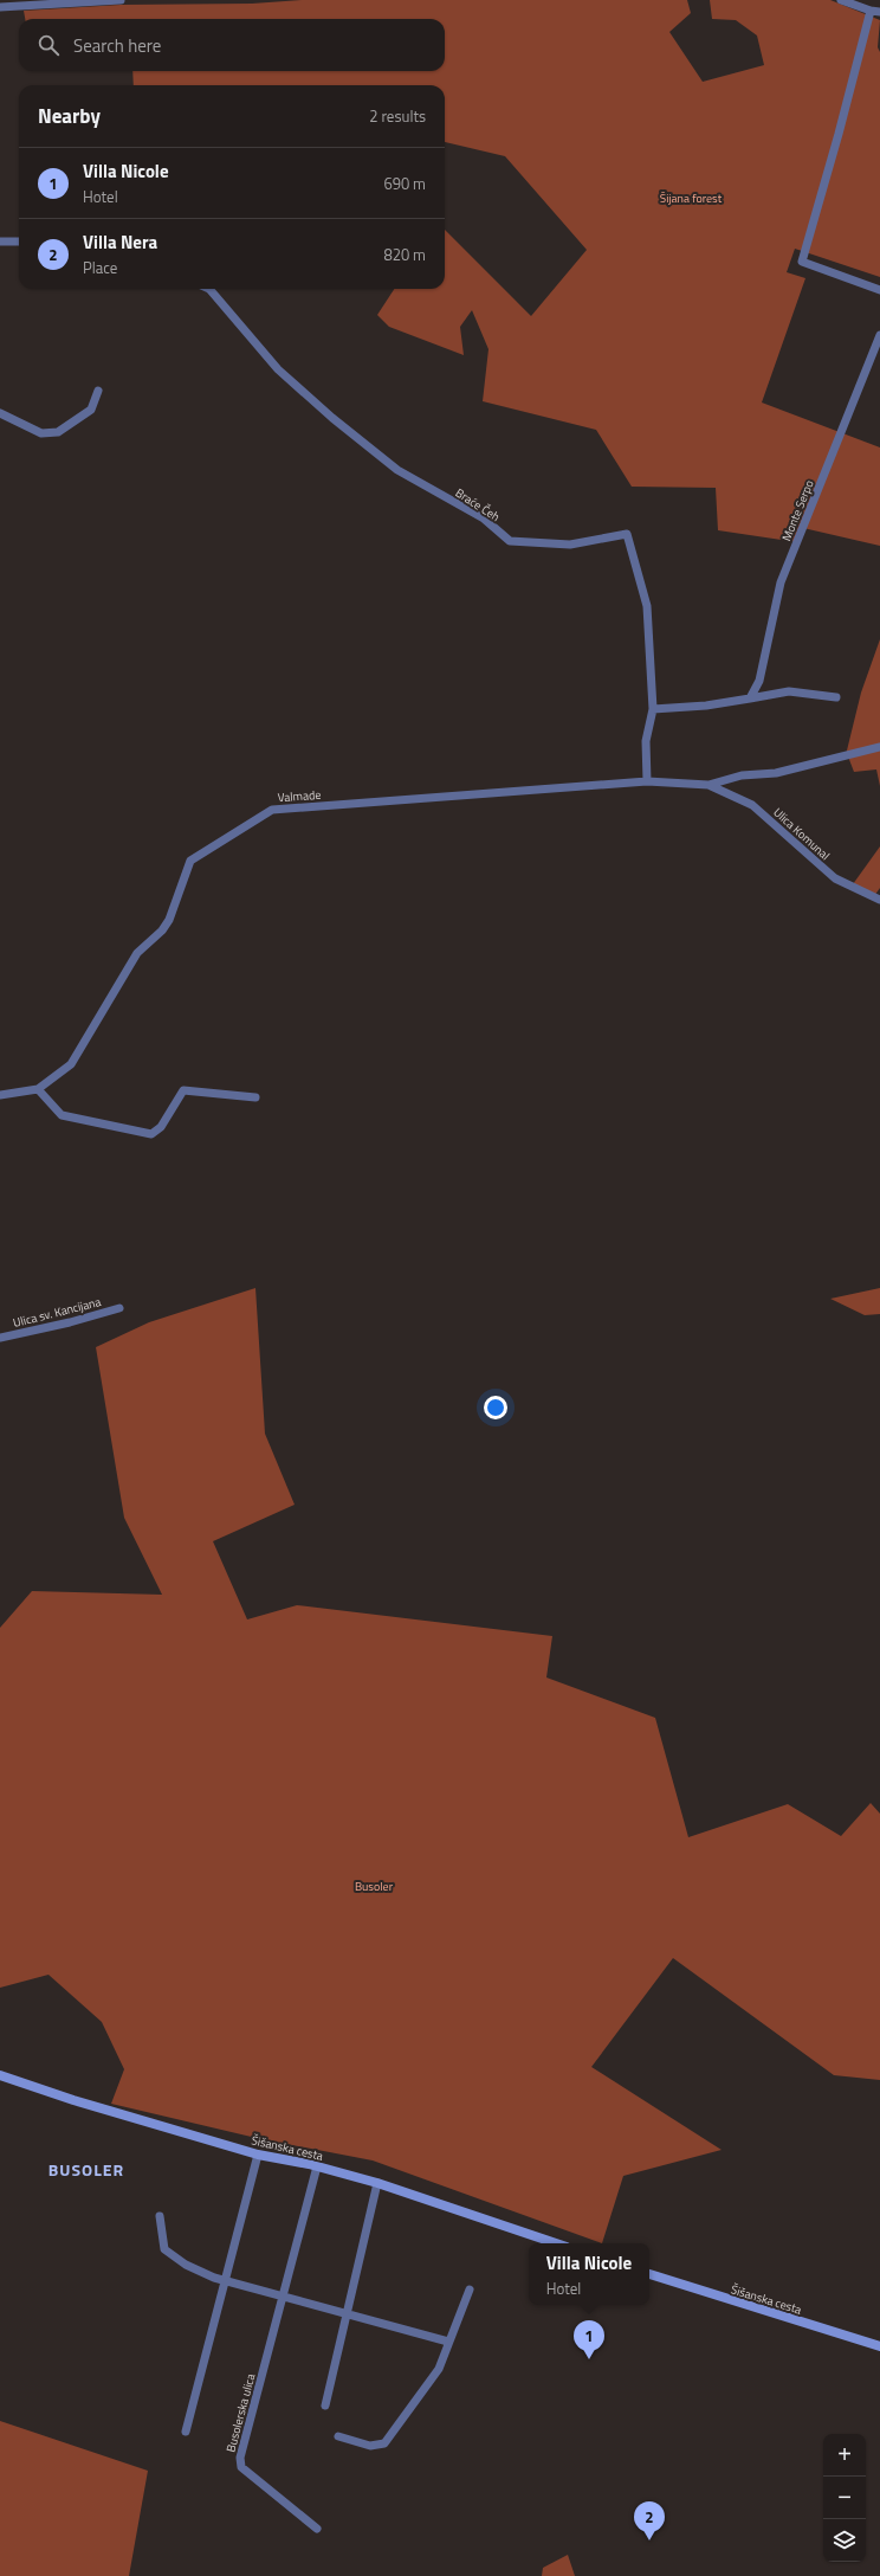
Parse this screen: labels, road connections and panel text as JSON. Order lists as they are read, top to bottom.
{
  "streets": {
    "main road": ["Šišanska cesta"],
    "street": [
      "Braće Čeh",
      "Monte Serpo",
      "Valmade",
      "Ulica Komunal",
      "Ulica sv. Kancijana",
      "Busolerska ulica"
    ]
  },
  "crossings": [
    ["Braće Čeh", "Valmade"],
    ["Braće Čeh", "Ulica Komunal"],
    ["Valmade", "Ulica Komunal"],
    ["Šišanska cesta", "Busolerska ulica"]
  ],
  "districts": ["BUSOLER"],
  "parks": ["Šijana forest", "Busoler"],
  "page": {
    "search": "Search here",
    "heading": ["Nearby", "2 results"],
    "list": [
      {
        "mark": "1",
        "name": "Villa Nicole",
        "note": "Hotel",
        "value": "690 m"
      },
      {
        "mark": "2",
        "name": "Villa Nera",
        "note": "Place",
        "value": "820 m"
      }
    ],
    "popup": ["Villa Nicole", "Hotel"],
    "pins": ["1", "2"],
    "map_buttons": ["+", "−"]
  }
}
